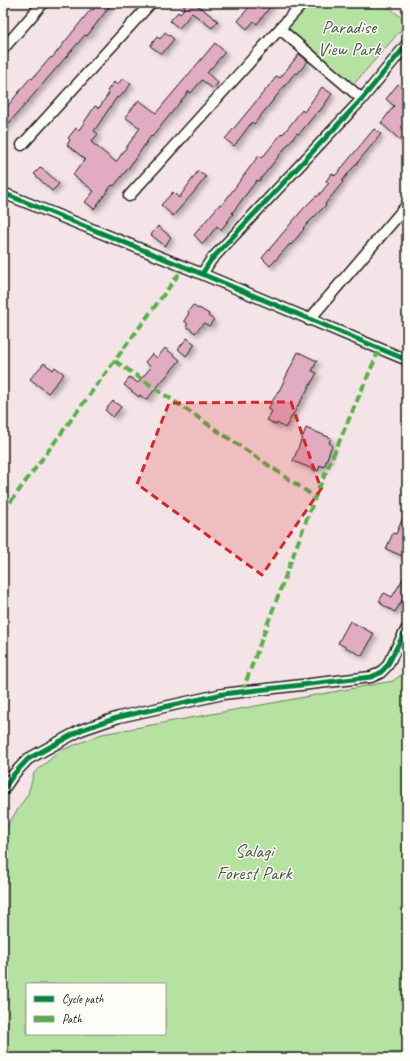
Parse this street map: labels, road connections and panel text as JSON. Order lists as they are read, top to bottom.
{
  "parks": ["Paradise View Park", "Salagi Forest Park"],
  "legend": ["Cycle path", "Path"]
}
